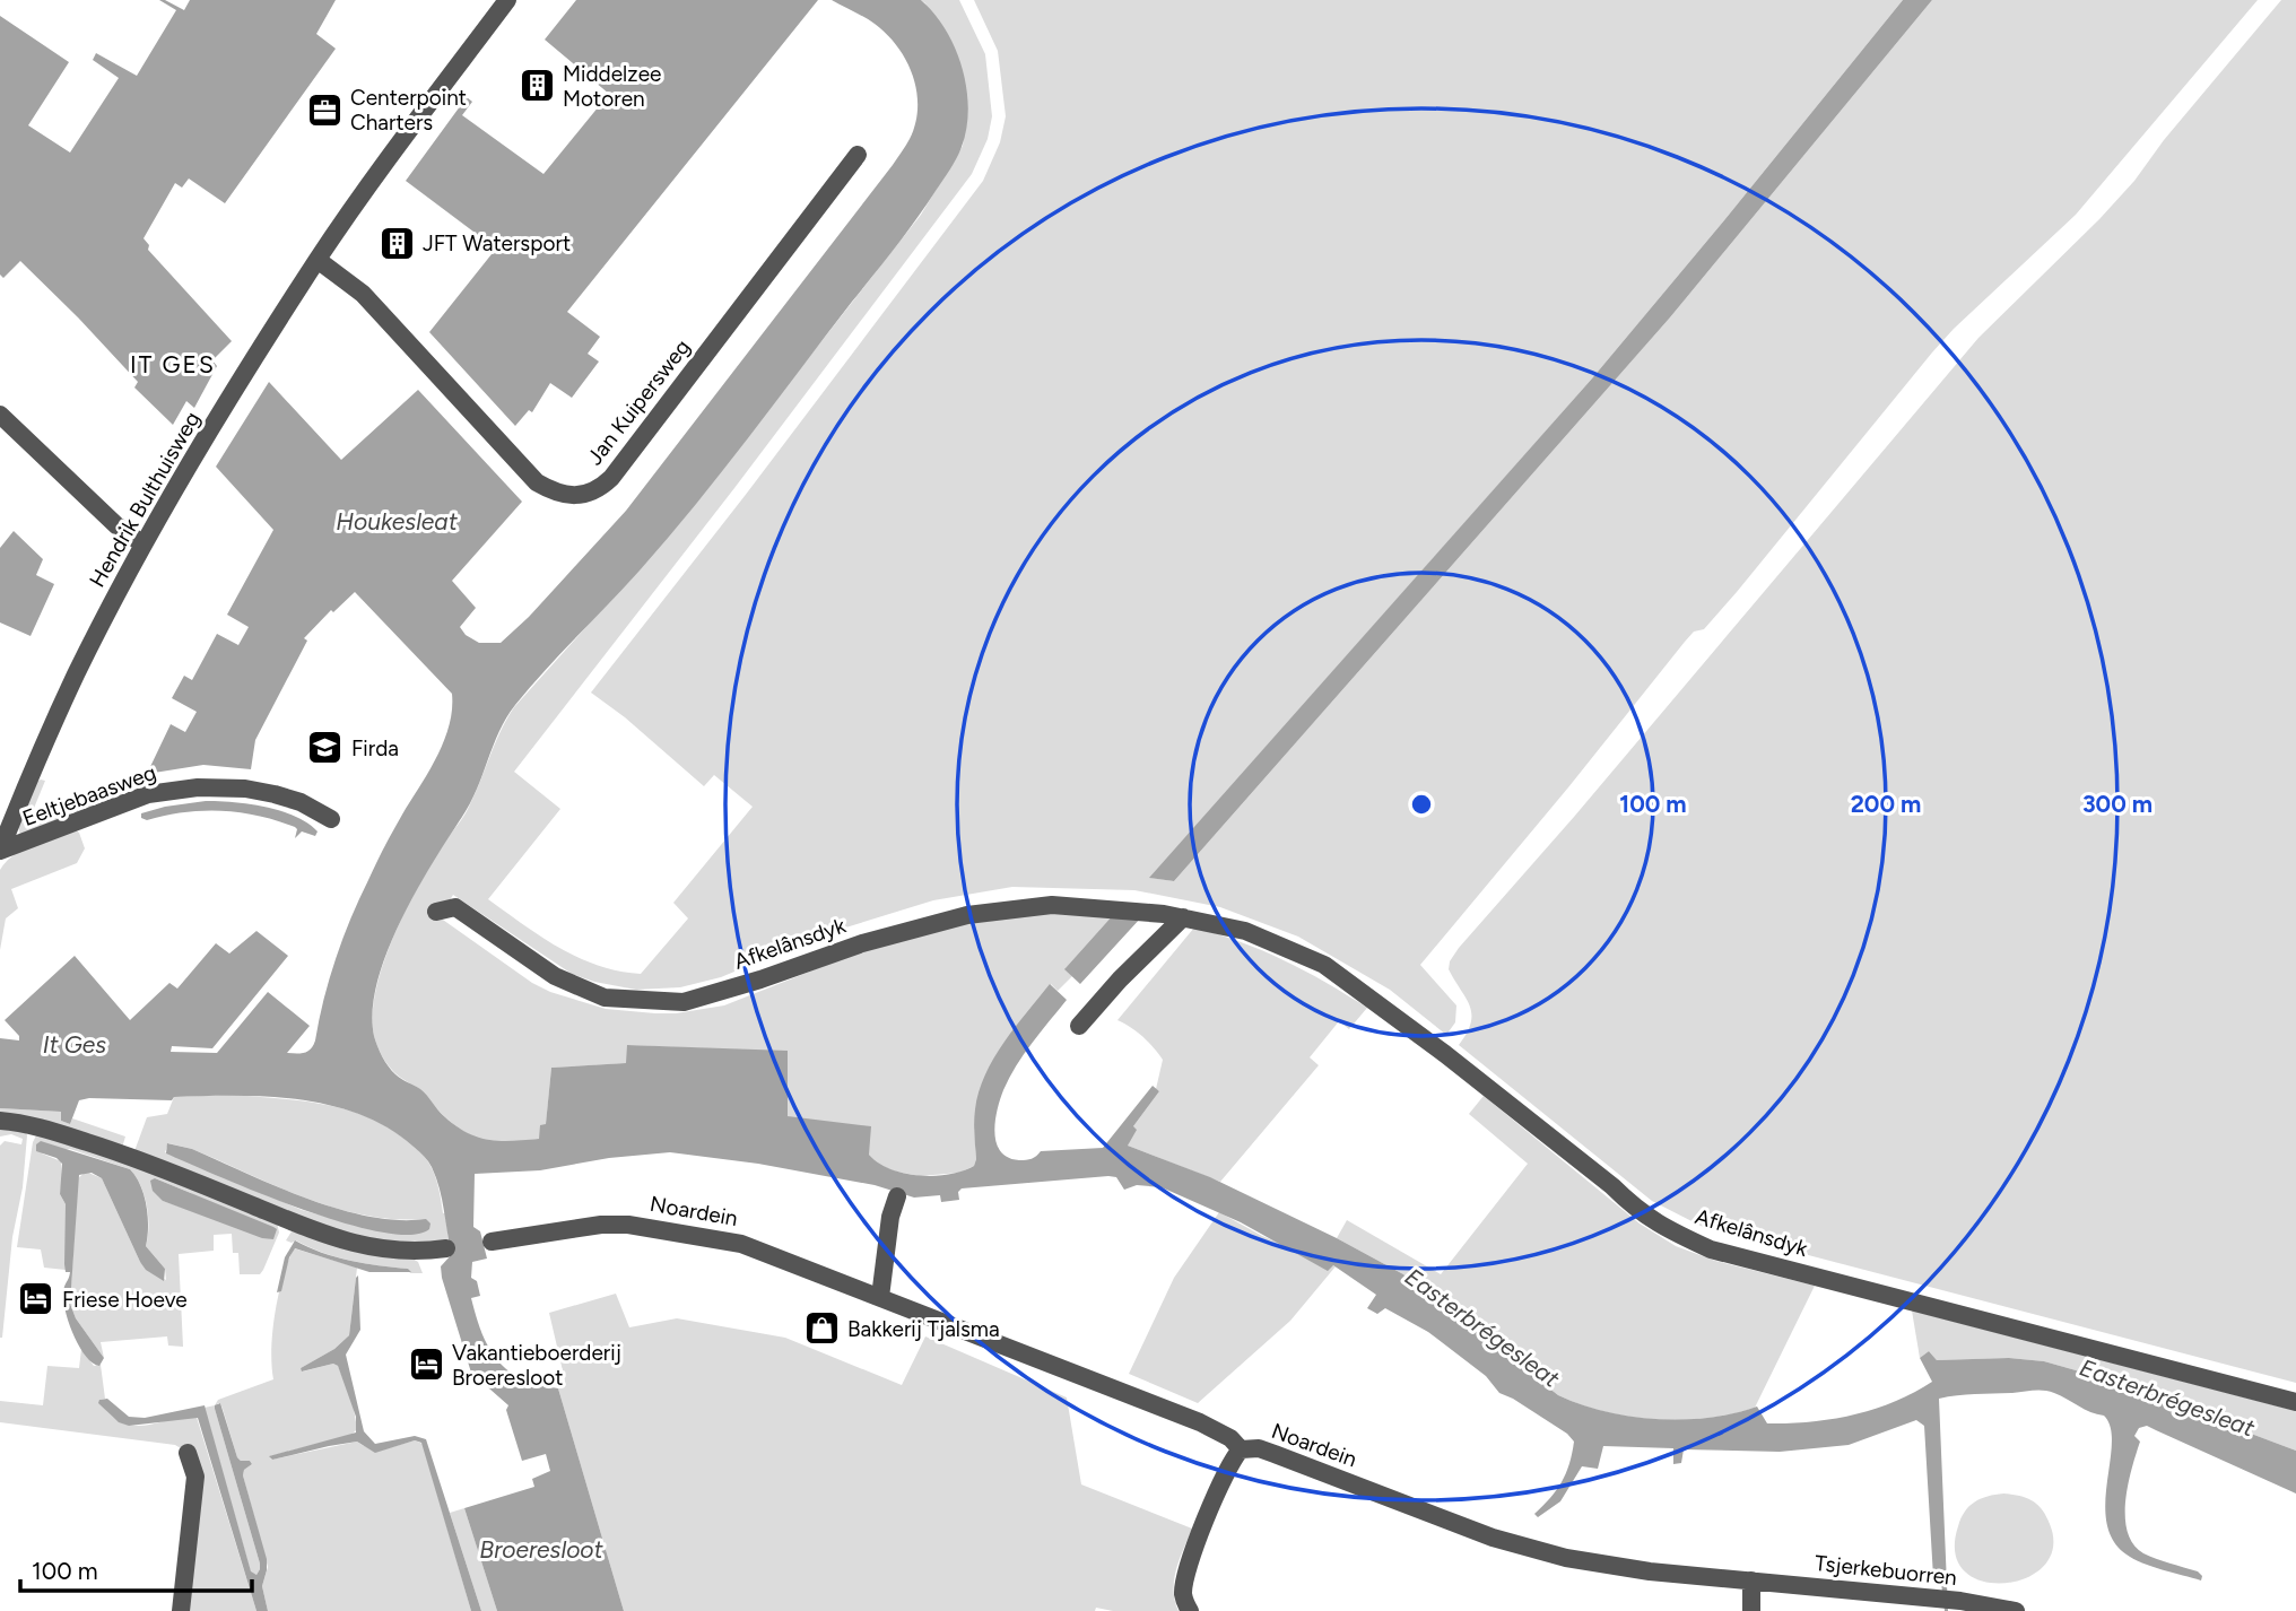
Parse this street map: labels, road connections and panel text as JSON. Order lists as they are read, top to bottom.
{
  "streets": {
    "street": [
      "Jan Kuipersweg",
      "Hendrik Bulthuisweg",
      "Eeltjebaasweg",
      "Afkelânsdyk",
      "Noardein",
      "Tsjerkebuorren"
    ]
  },
  "crossings": [
    ["Jan Kuipersweg", "Hendrik Bulthuisweg"],
    ["Hendrik Bulthuisweg", "Eeltjebaasweg"],
    ["Noardein", "Tsjerkebuorren"]
  ],
  "districts": ["IT GES"],
  "water": [
    "Houkesleat",
    "It Ges",
    "Easterbrégesleat",
    "Broeresloot"
  ],
  "places": {
    "building": ["Middelzee Motoren", "JFT Watersport"],
    "office": ["Centerpoint Charters"],
    "school or university": ["Firda"],
    "hotel": ["Friese Hoeve", "Vakantieboerderij Broeresloot"],
    "shop": ["Bakkerij Tjalsma"]
  },
  "scale_bar": "100 m",
  "rings": ["100 m", "200 m", "300 m"]
}
